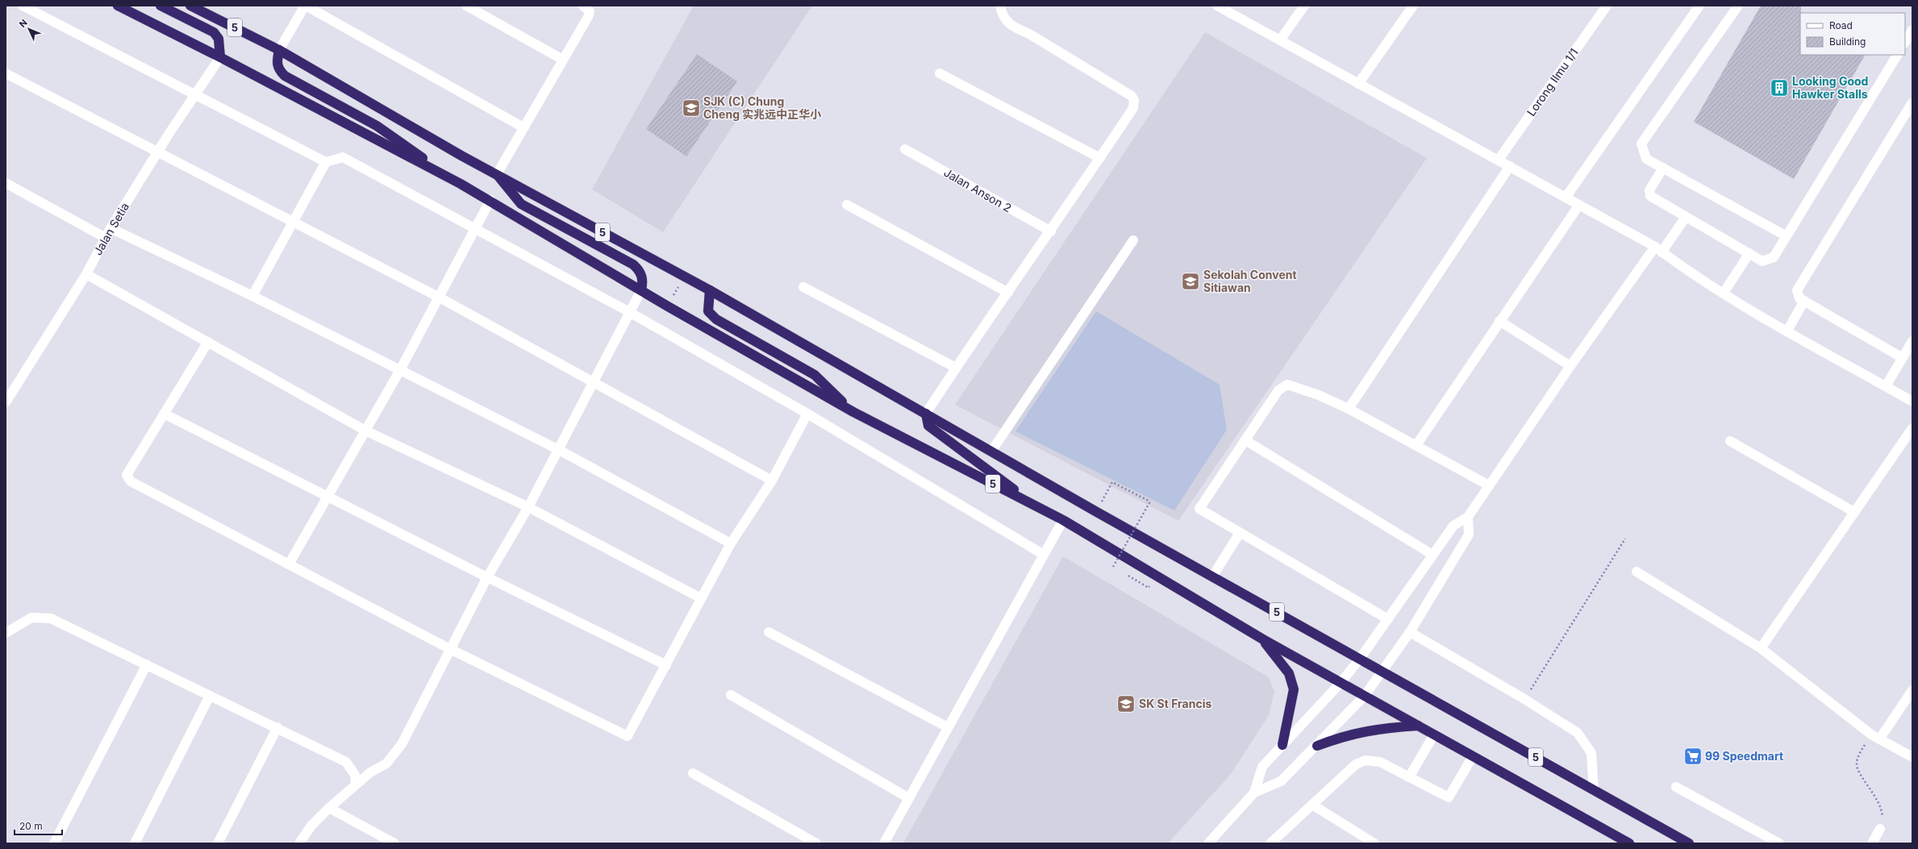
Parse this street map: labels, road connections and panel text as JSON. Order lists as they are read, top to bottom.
{
  "streets": {
    "highway": ["5"],
    "street": ["Lorong Ilmu 1/1", "Jalan Anson 2", "Jalan Setia"]
  },
  "crossings": [
    ["5", "Jalan Setia"]
  ],
  "places": {
    "building": ["Looking Good Hawker Stalls"],
    "school or university": ["SJK (C) Chung Cheng 实兆远中正华小", "Sekolah Convent Sitiawan", "SK St Francis"],
    "supermarket": ["99 Speedmart"]
  },
  "legend": ["Road", "Building"],
  "scale_bar": "20 m",
  "north": "top left"
}
